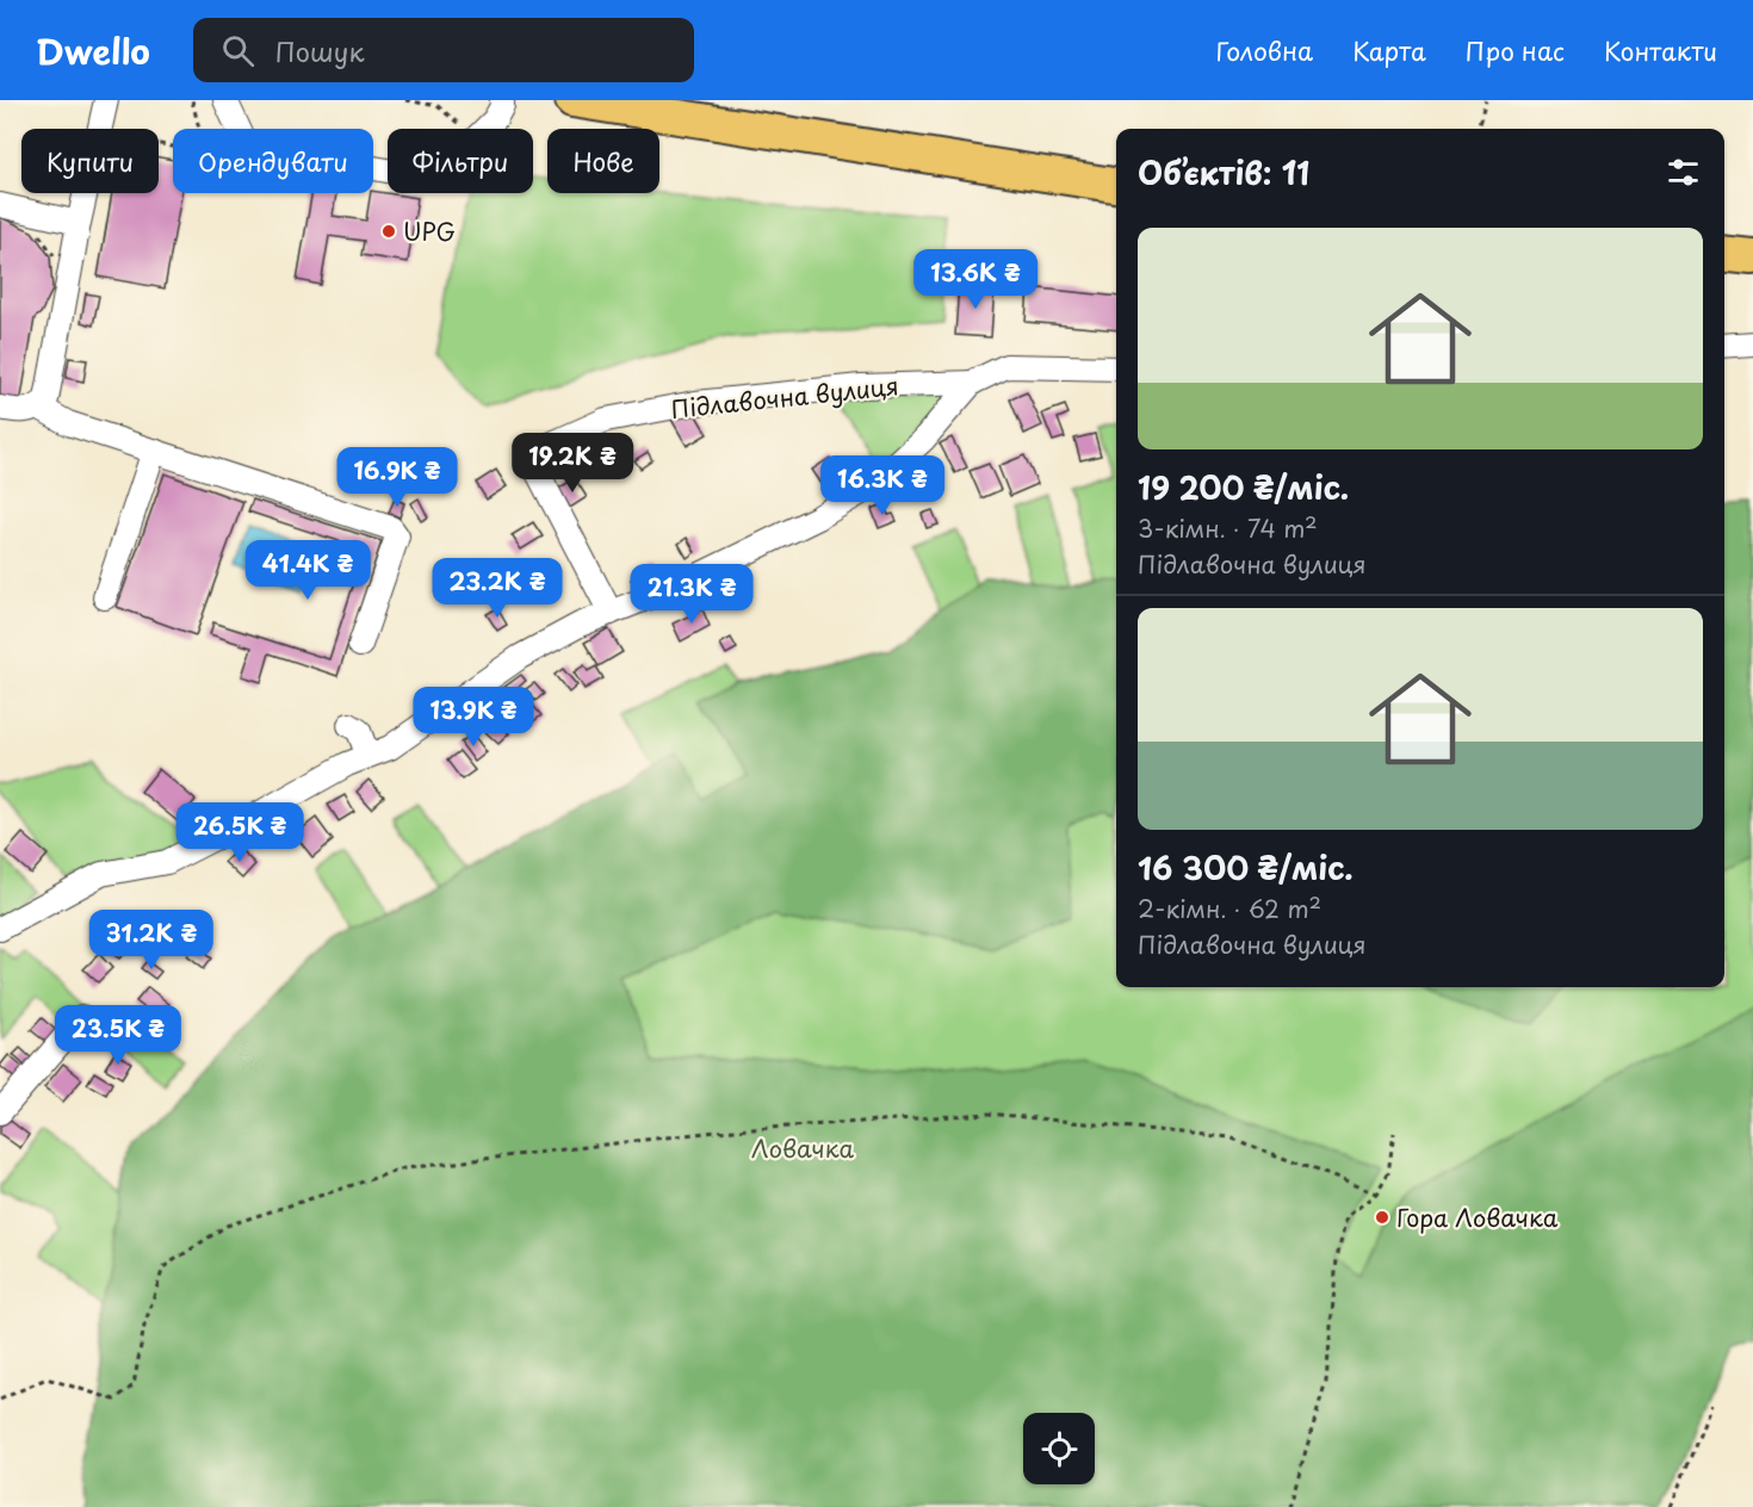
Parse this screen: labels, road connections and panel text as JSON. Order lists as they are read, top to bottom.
{
  "streets": {
    "street": ["Підлавочна вулиця"]
  },
  "parks": ["Ловачка"],
  "places": ["UPG", "Гора Ловачка"],
  "page": {
    "header": "Dwello",
    "search": "Пошук",
    "nav": [
      "Головна",
      "Карта",
      "Про нас",
      "Контакти"
    ],
    "chip": [
      "Купити",
      "Орендувати",
      "Фільтри",
      "Нове"
    ],
    "heading": "Об’єктів: 11",
    "list": [
      {
        "name": "19 200 ₴/міс.",
        "note": "3-кімн. · 74 m² · Підлавочна вулиця"
      },
      {
        "name": "16 300 ₴/міс.",
        "note": "2-кімн. · 62 m² · Підлавочна вулиця"
      }
    ],
    "price": [
      "13.6K ₴",
      "19.2K ₴",
      "16.9K ₴",
      "16.3K ₴",
      "41.4K ₴",
      "23.2K ₴",
      "21.3K ₴",
      "13.9K ₴",
      "26.5K ₴",
      "31.2K ₴",
      "23.5K ₴"
    ]
  }
}
